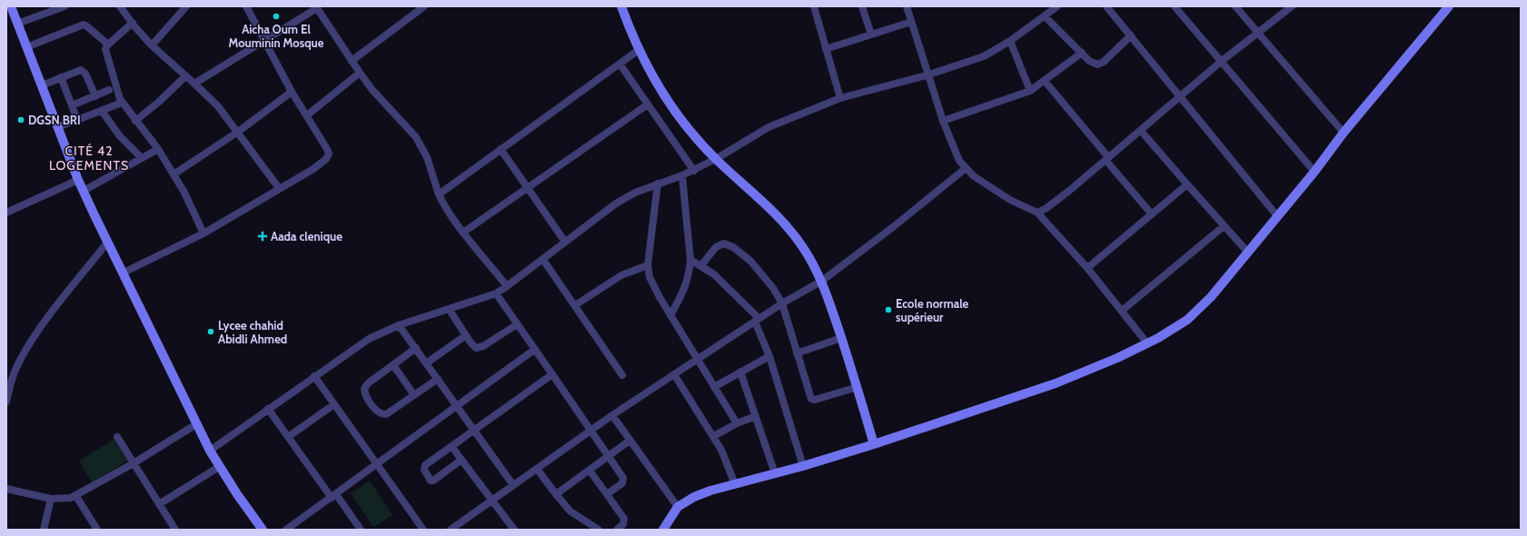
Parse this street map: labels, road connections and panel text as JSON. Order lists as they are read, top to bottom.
{
  "districts": ["CITÉ 42 LOGEMENTS"],
  "places": {
    "other": [
      "Aicha Oum El Mouminin Mosque",
      "DGSN BRI",
      "Ecole normale supérieur",
      "Lycee chahid Abidli Ahmed"
    ],
    "health": ["Aada clenique"]
  }
}
